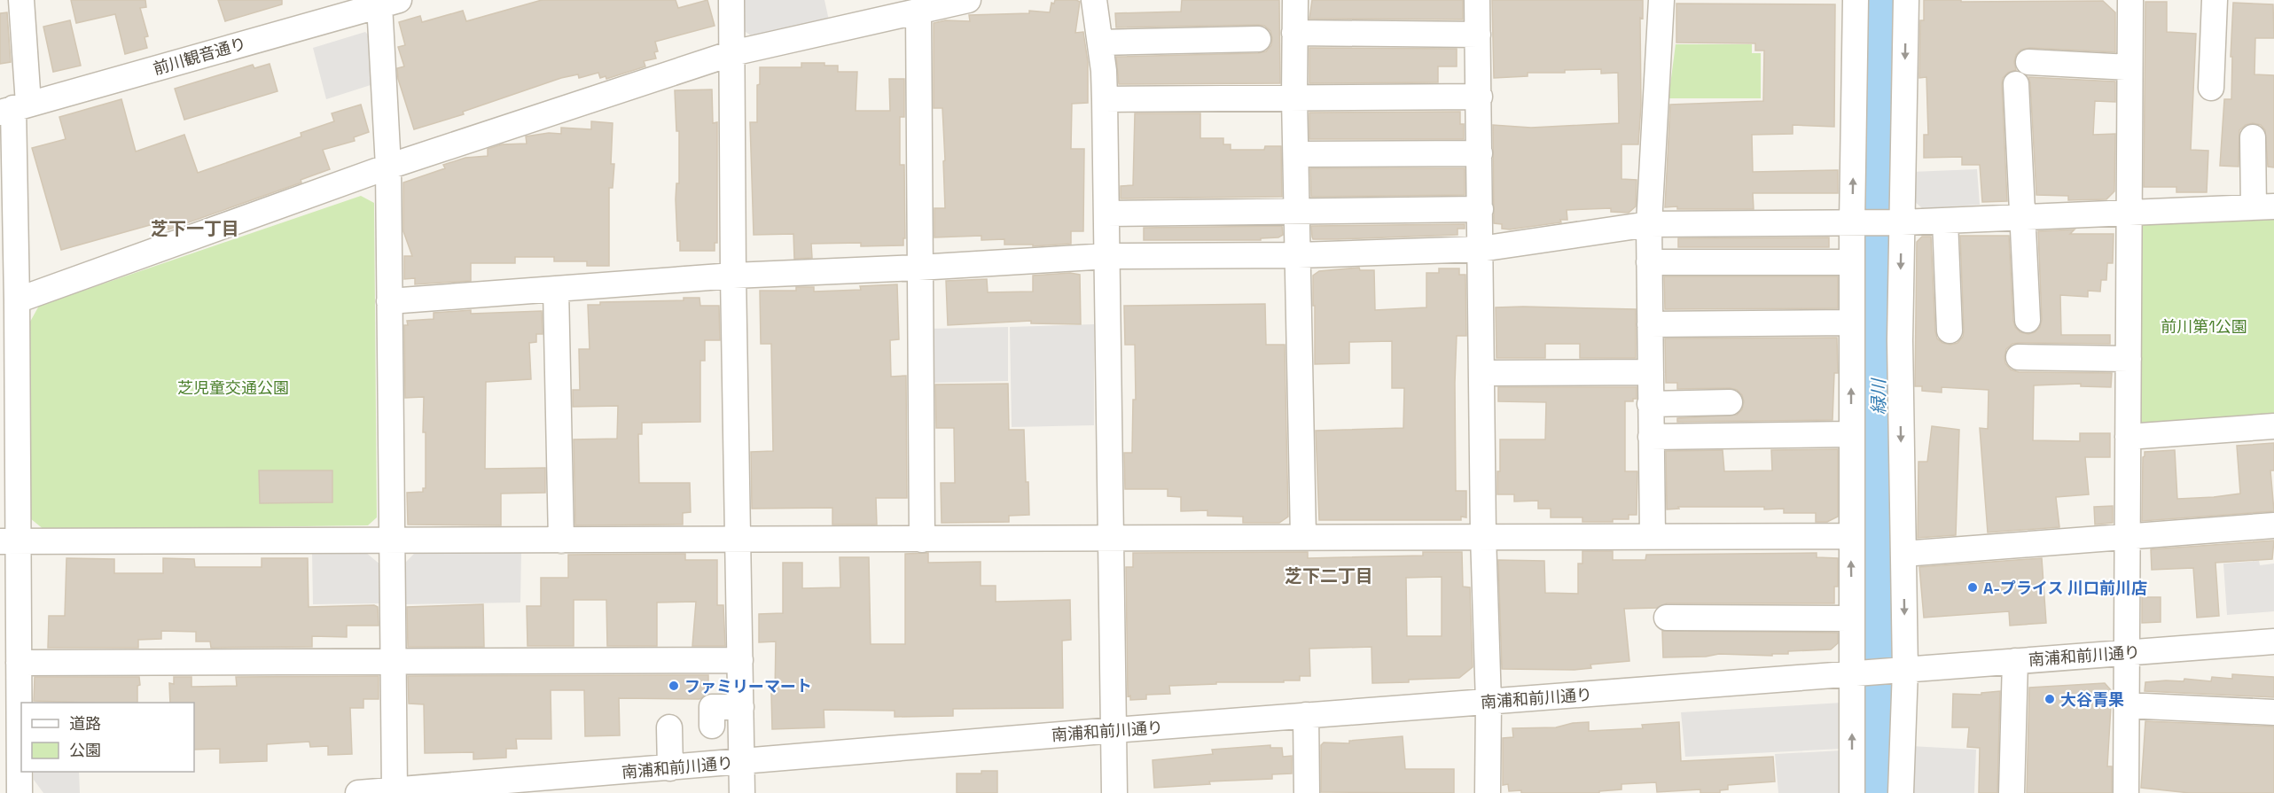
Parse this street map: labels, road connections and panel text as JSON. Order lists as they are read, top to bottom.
{
  "streets": {
    "street": ["前川観音通り", "南浦和前川通り"]
  },
  "districts": ["芝下一丁目", "芝下二丁目"],
  "water": ["緑川"],
  "parks": ["前川第1公園", "芝児童交通公園"],
  "places": ["A-プライス 川口前川店", "ファミリーマート", "大谷青果"],
  "legend": ["道路", "公園"]
}
